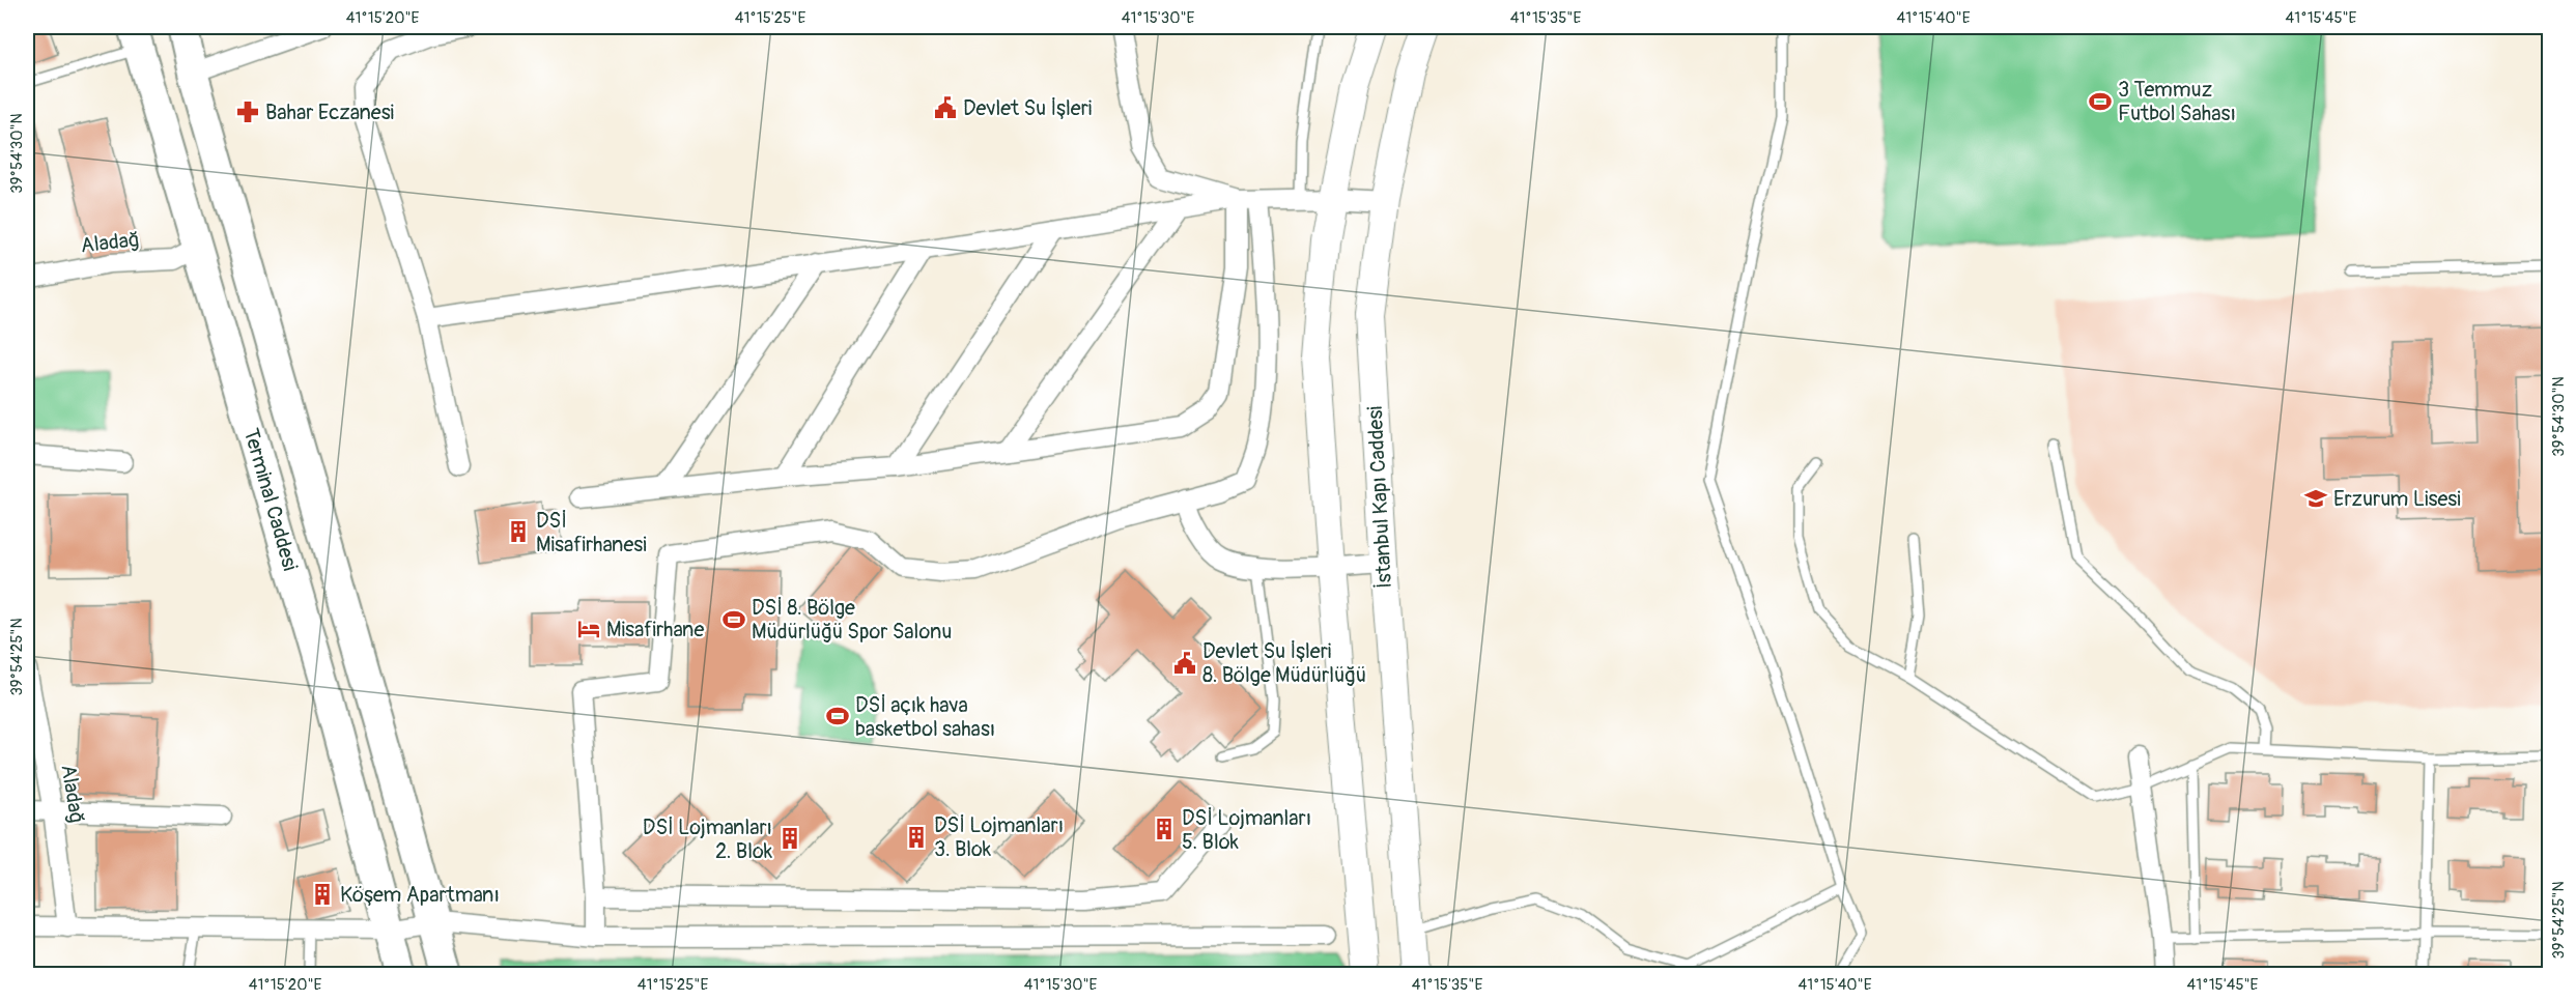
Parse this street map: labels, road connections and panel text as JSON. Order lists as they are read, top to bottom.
{
  "streets": {
    "main road": ["İstanbul Kapı Caddesi", "Terminal Caddesi"],
    "street": ["Aladağ"]
  },
  "crossings": [
    ["Aladağ", "Terminal Caddesi"]
  ],
  "places": {
    "sports": ["3 Temmuz Futbol Sahası", "DSİ 8. Bölge Müdürlüğü Spor Salonu", "DSİ açık hava basketbol sahası"],
    "public building": ["Devlet Su İşleri", "Devlet Su İşleri 8. Bölge Müdürlüğü"],
    "pharmacy": ["Bahar Eczanesi"],
    "school or university": ["Erzurum Lisesi"],
    "building": [
      "DSİ Misafirhanesi",
      "DSİ Lojmanları 5. Blok",
      "DSİ Lojmanları 3. Blok",
      "DSİ Lojmanları 2. Blok",
      "Köşem Apartmanı"
    ],
    "hotel": ["Misafirhane"]
  },
  "coordinates": [
    "41°15'20\"E",
    "41°15'25\"E",
    "41°15'30\"E",
    "41°15'35\"E",
    "41°15'40\"E",
    "41°15'45\"E",
    "39°54'30\"N",
    "39°54'25\"N"
  ]
}
